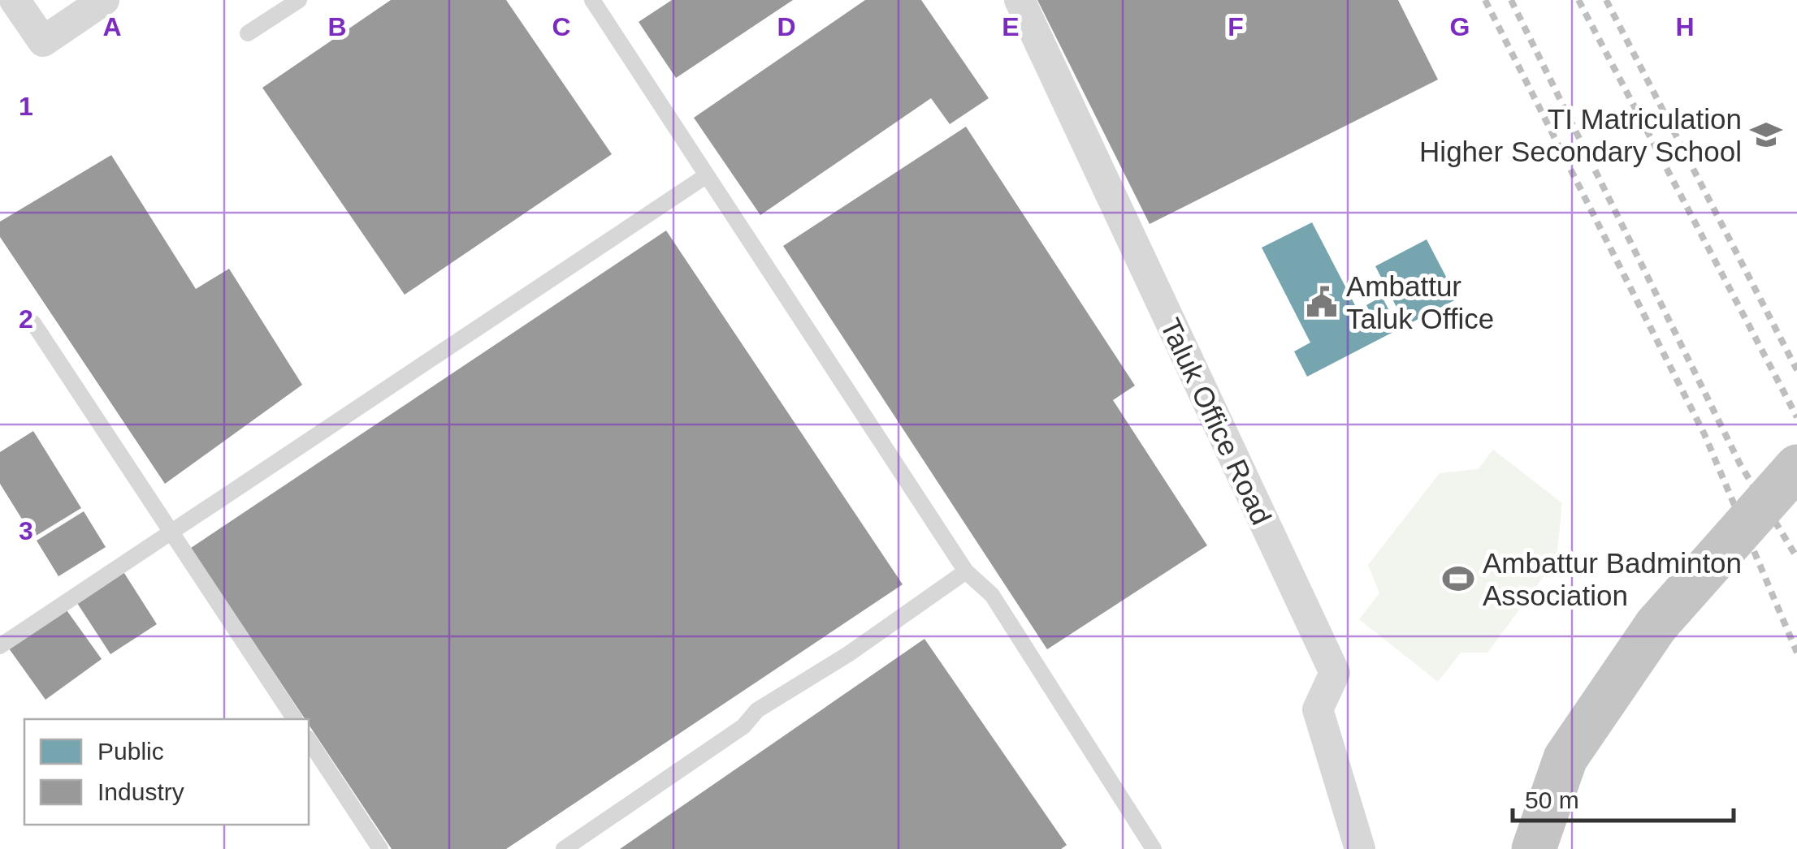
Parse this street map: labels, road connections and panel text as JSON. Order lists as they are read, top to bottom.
{
  "streets": {
    "street": ["Taluk Office Road"]
  },
  "places": {
    "school or university": ["TI Matriculation Higher Secondary School"],
    "public building": ["Ambattur Taluk Office"],
    "sports": ["Ambattur Badminton Association"]
  },
  "legend": ["Public", "Industry"],
  "scale_bar": "50 m",
  "grid": {
    "columns": [
      "A",
      "B",
      "C",
      "D",
      "E",
      "F",
      "G",
      "H"
    ],
    "rows": ["1", "2", "3"]
  }
}
